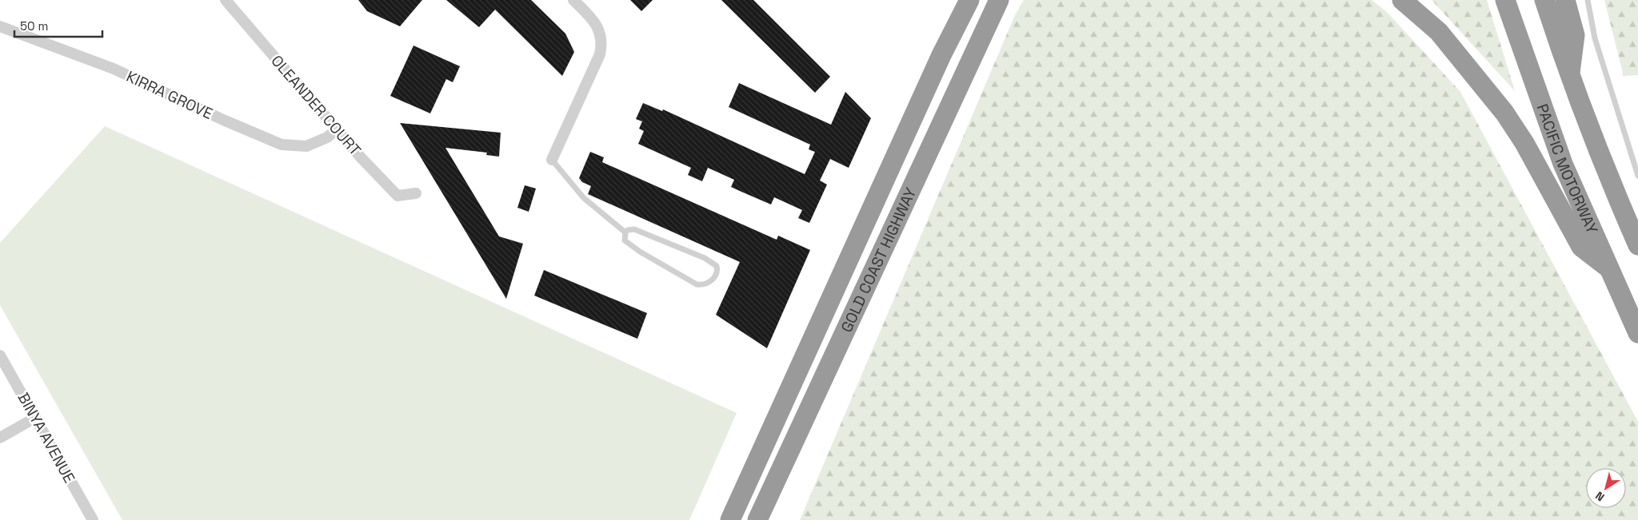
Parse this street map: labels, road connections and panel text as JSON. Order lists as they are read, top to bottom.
{
  "streets": {
    "highway": ["PACIFIC MOTORWAY", "GOLD COAST HIGHWAY"],
    "street": ["KIRRA GROVE", "OLEANDER COURT", "BINYA AVENUE"]
  },
  "crossings": [
    ["KIRRA GROVE", "OLEANDER COURT"]
  ],
  "scale_bar": "50 m",
  "north": "bottom left"
}
